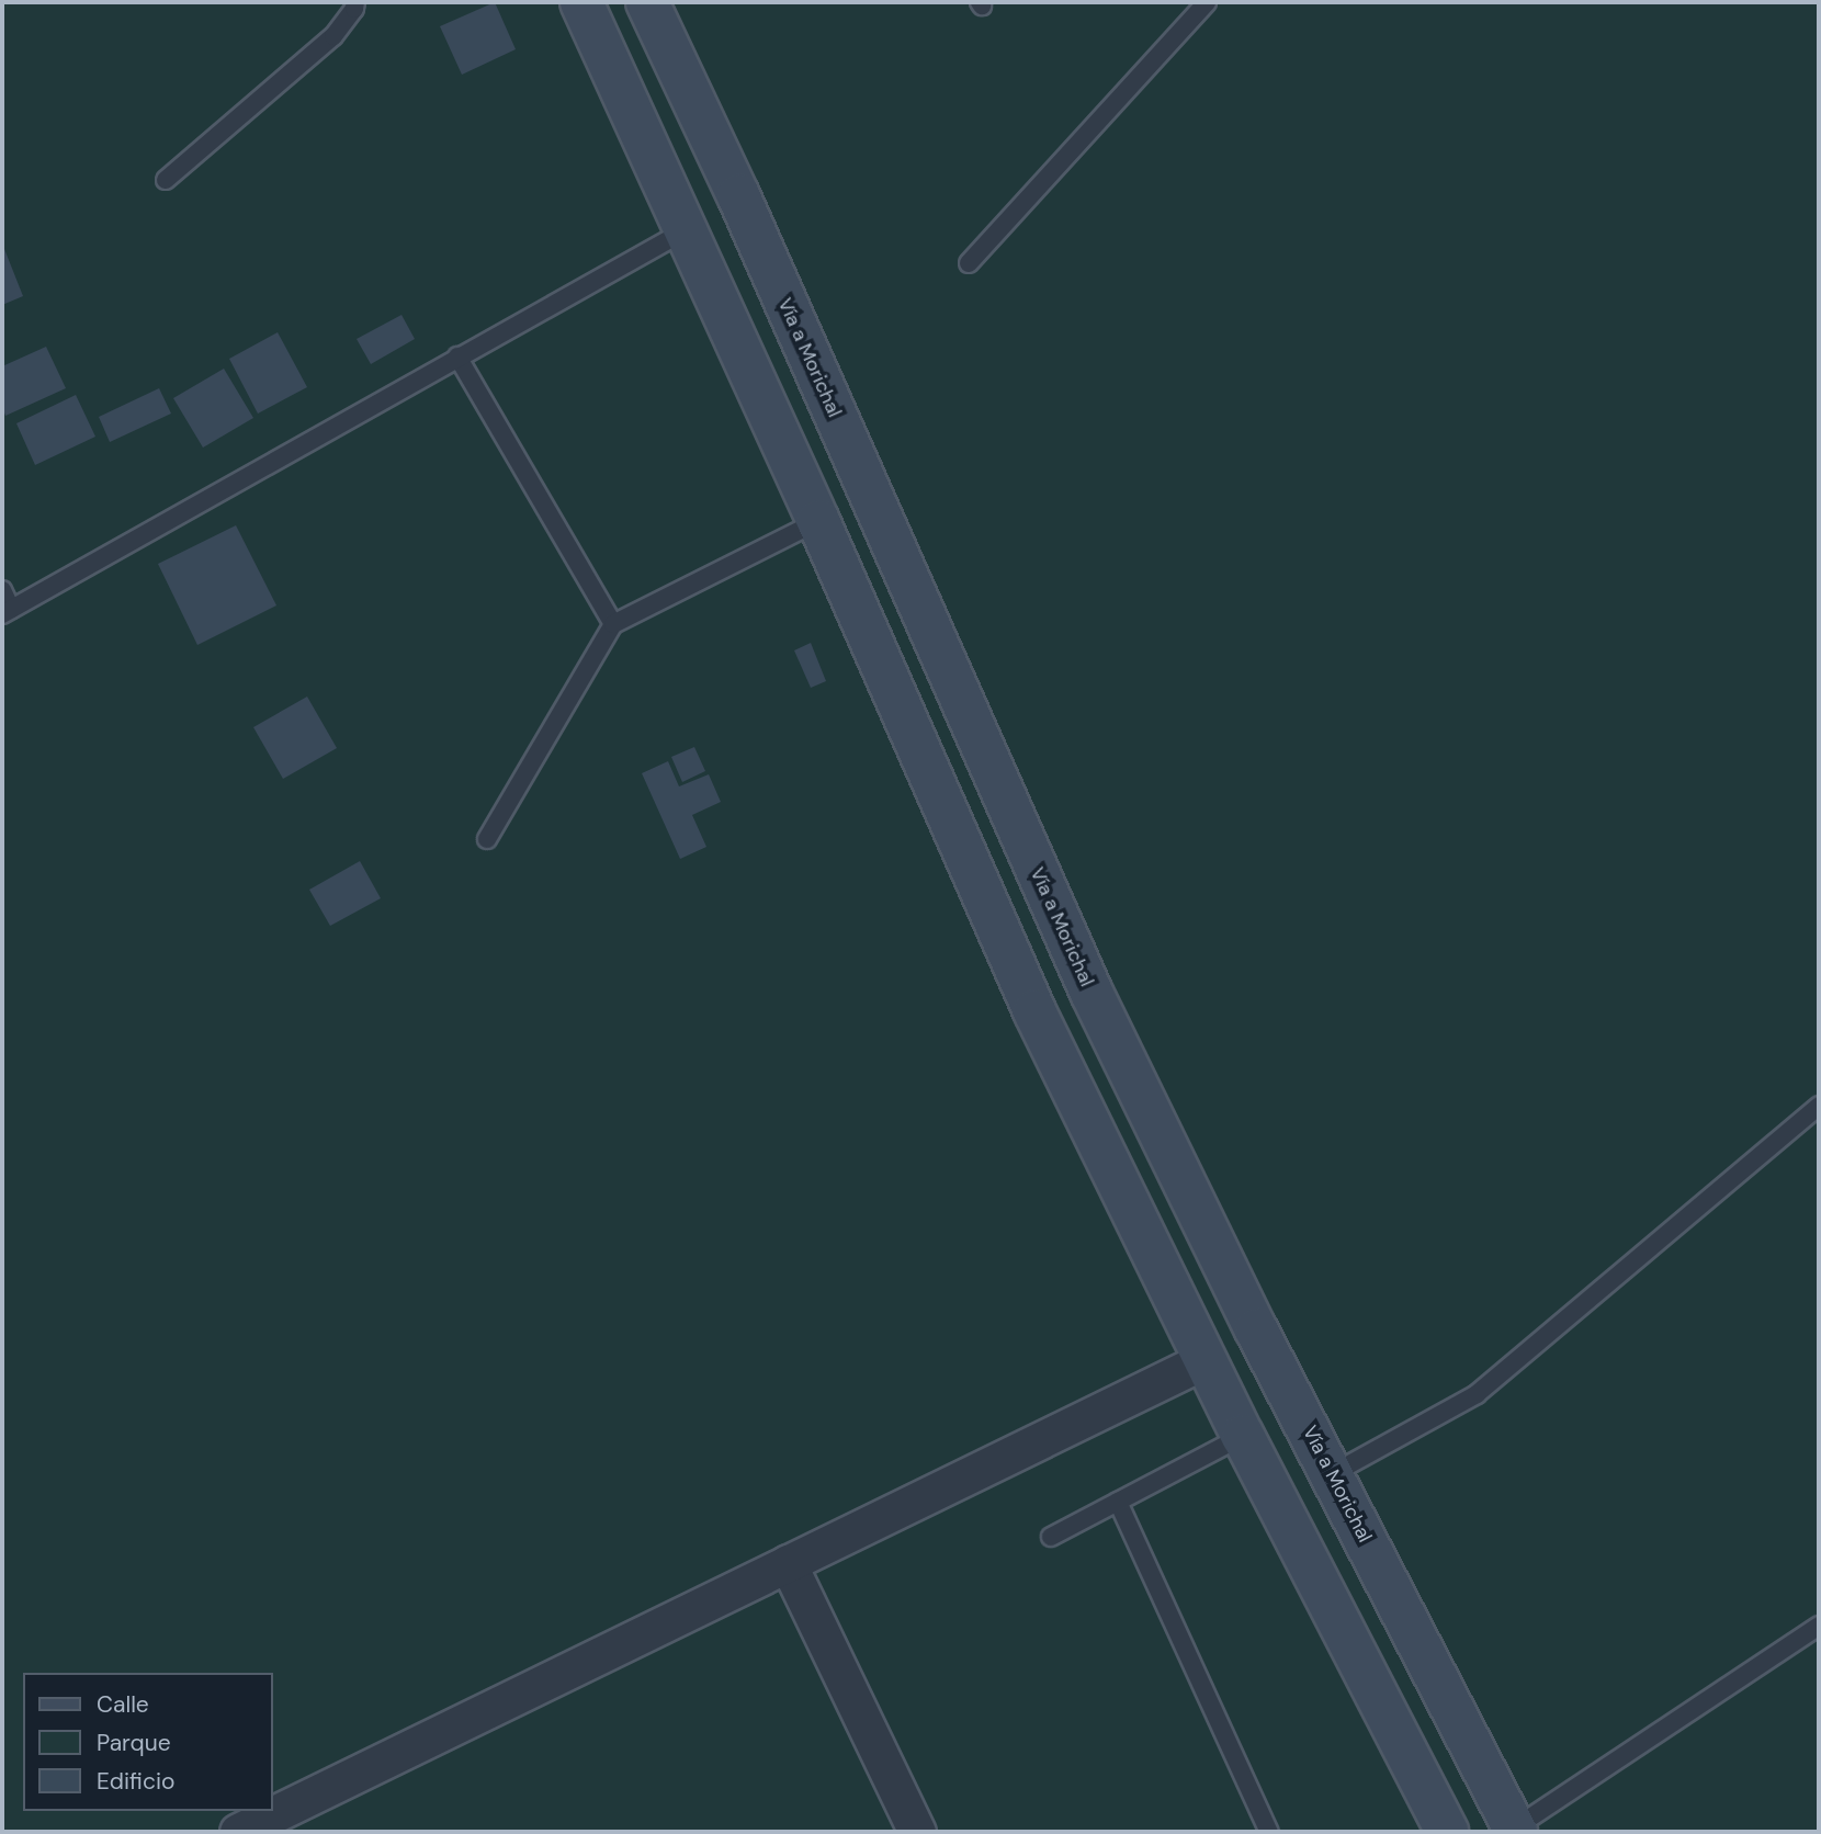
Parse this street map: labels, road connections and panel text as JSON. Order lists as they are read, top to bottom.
{
  "streets": {
    "street": ["Vía a Morichal"]
  },
  "legend": ["Calle", "Parque", "Edificio"]
}
